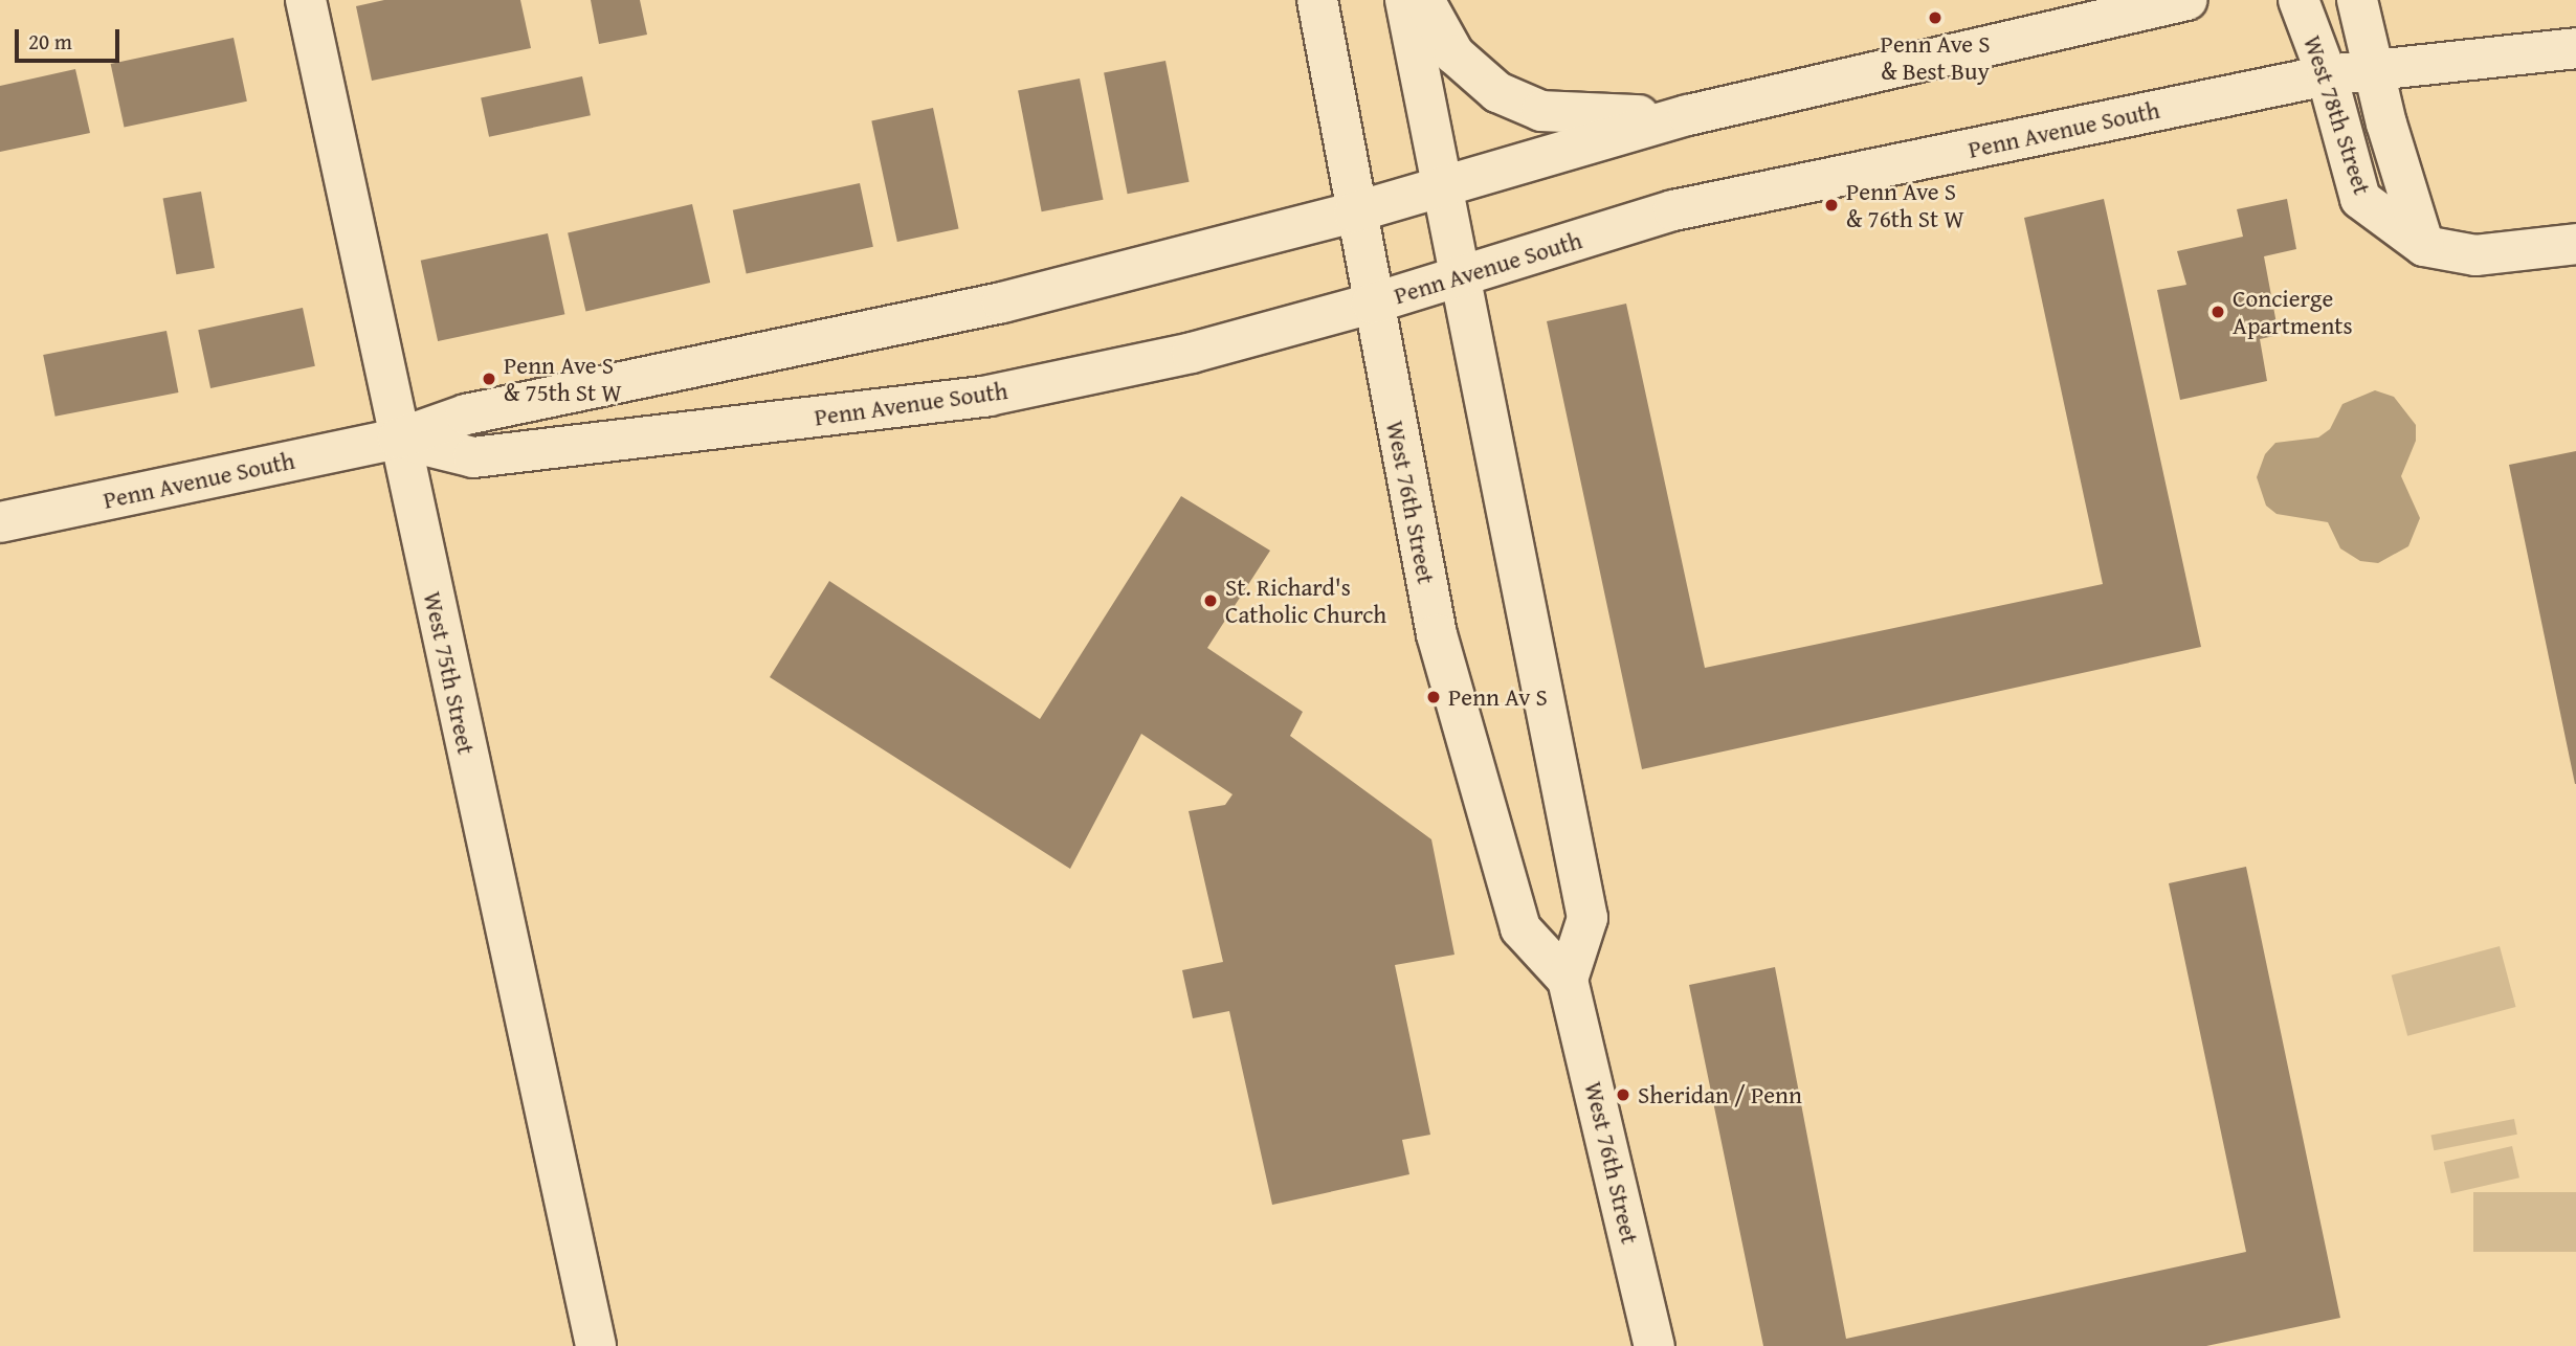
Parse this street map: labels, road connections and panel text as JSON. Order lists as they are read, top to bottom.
{
  "streets": {
    "main road": [
      "West 78th Street",
      "Penn Avenue South",
      "West 76th Street",
      "West 75th Street"
    ]
  },
  "crossings": [
    ["West 78th Street", "Penn Avenue South"],
    ["Penn Avenue South", "West 76th Street"],
    ["Penn Avenue South", "West 75th Street"]
  ],
  "places": [
    "Penn Ave S & Best Buy",
    "Penn Ave S & 76th St W",
    "Concierge Apartments",
    "Penn Ave S & 75th St W",
    "St. Richard's Catholic Church",
    "Penn Av S",
    "Sheridan / Penn"
  ],
  "scale_bar": "20 m"
}
